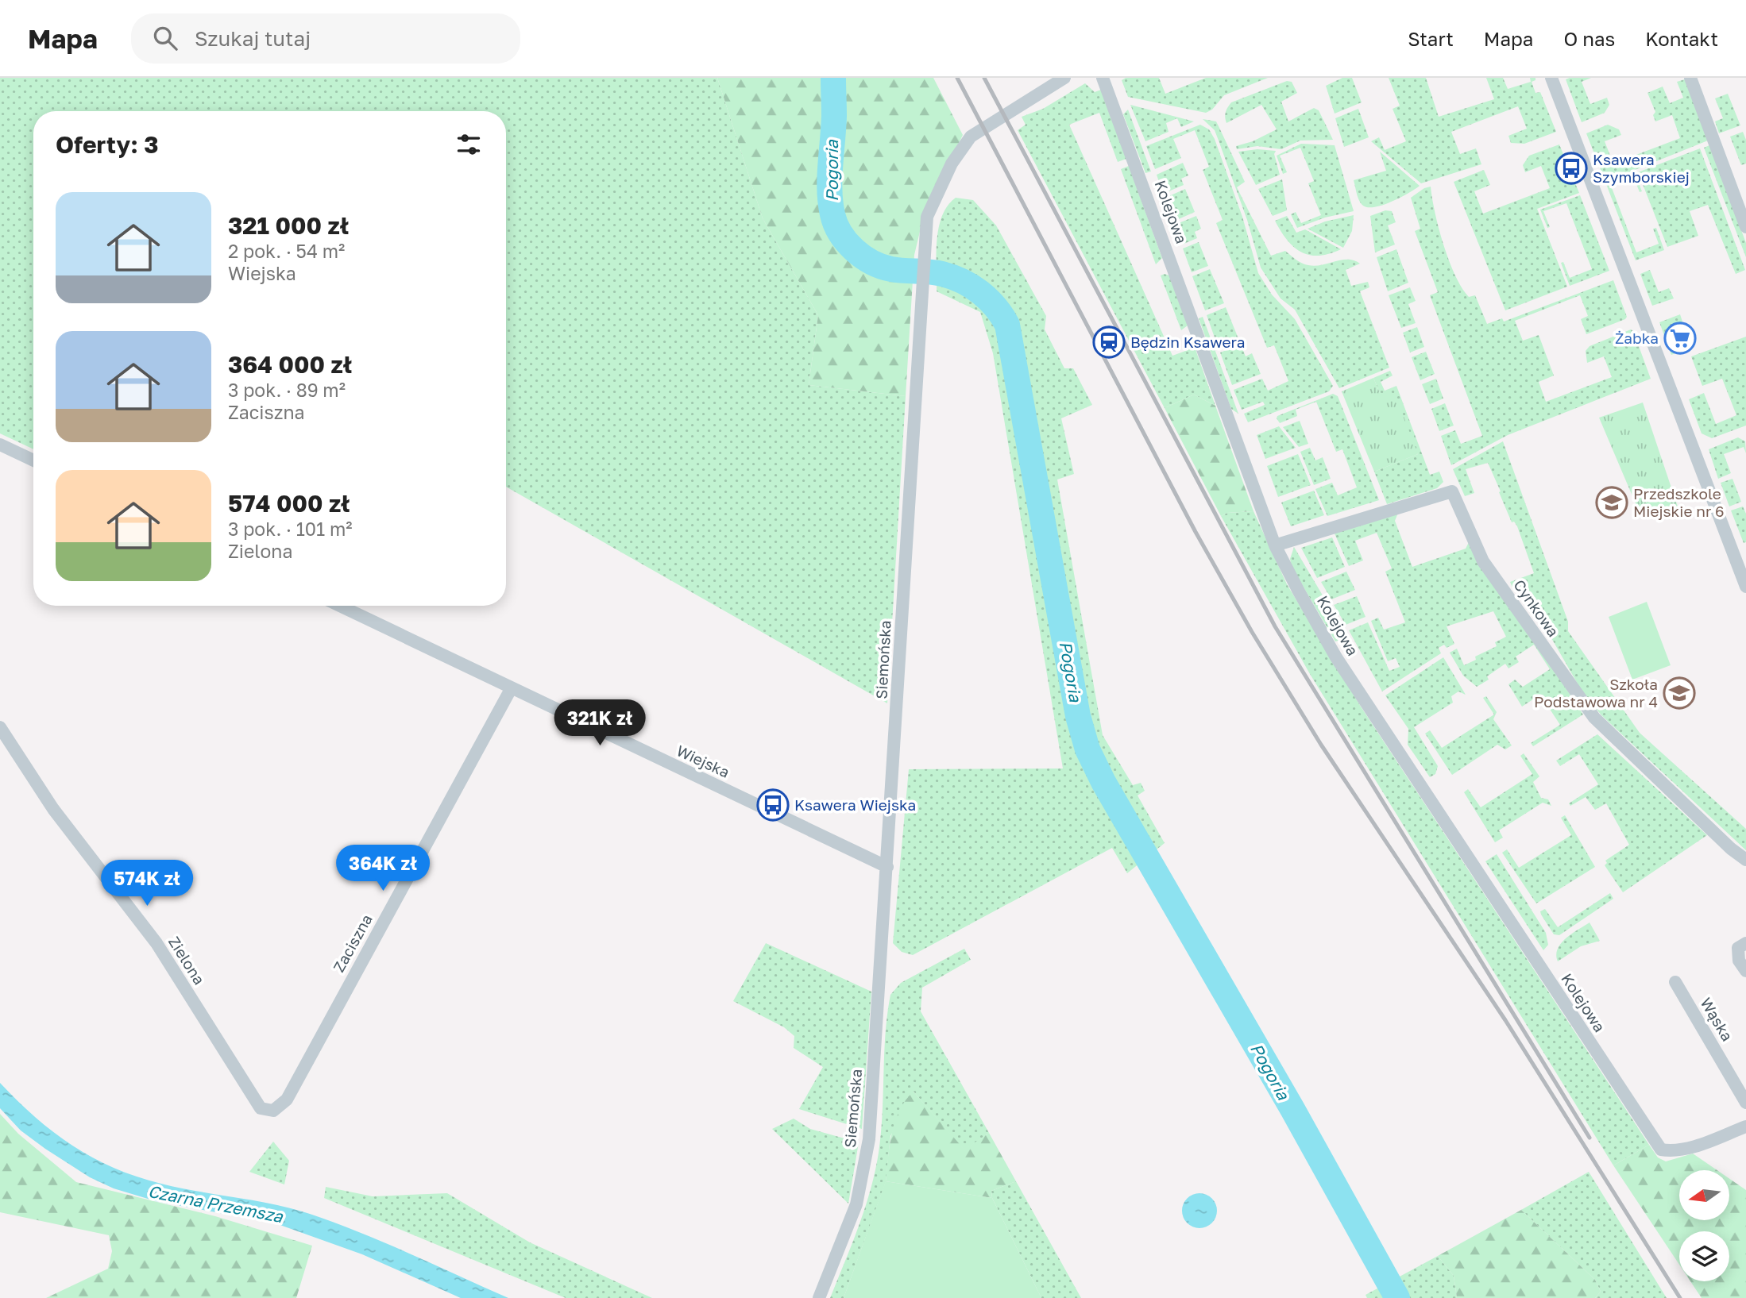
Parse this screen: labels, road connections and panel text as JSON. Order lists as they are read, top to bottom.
{
  "streets": {
    "street": [
      "Kolejowa",
      "Cynkowa",
      "Siemońska",
      "Wiejska",
      "Zaciszna",
      "Zielona",
      "Wąska"
    ]
  },
  "crossings": [
    ["Kolejowa", "Cynkowa"],
    ["Siemońska", "Wiejska"],
    ["Wiejska", "Zaciszna"],
    ["Zaciszna", "Zielona"]
  ],
  "water": ["Pogoria", "Czarna Przemsza"],
  "places": {
    "bus stop": ["Ksawera Szymborskiej", "Ksawera Wiejska"],
    "supermarket": ["Żabka"],
    "station": ["Będzin Ksawera"],
    "school or university": ["Przedszkole Miejskie nr 6", "Szkoła Podstawowa nr 4"]
  },
  "north": "left",
  "page": {
    "header": "Mapa",
    "search": "Szukaj tutaj",
    "nav": [
      "Start",
      "Mapa",
      "O nas",
      "Kontakt"
    ],
    "heading": "Oferty: 3",
    "list": [
      {
        "name": "321 000 zł",
        "note": "2 pok. · 54 m² · Wiejska"
      },
      {
        "name": "364 000 zł",
        "note": "3 pok. · 89 m² · Zaciszna"
      },
      {
        "name": "574 000 zł",
        "note": "3 pok. · 101 m² · Zielona"
      }
    ],
    "price": ["321K zł", "364K zł", "574K zł"]
  }
}
